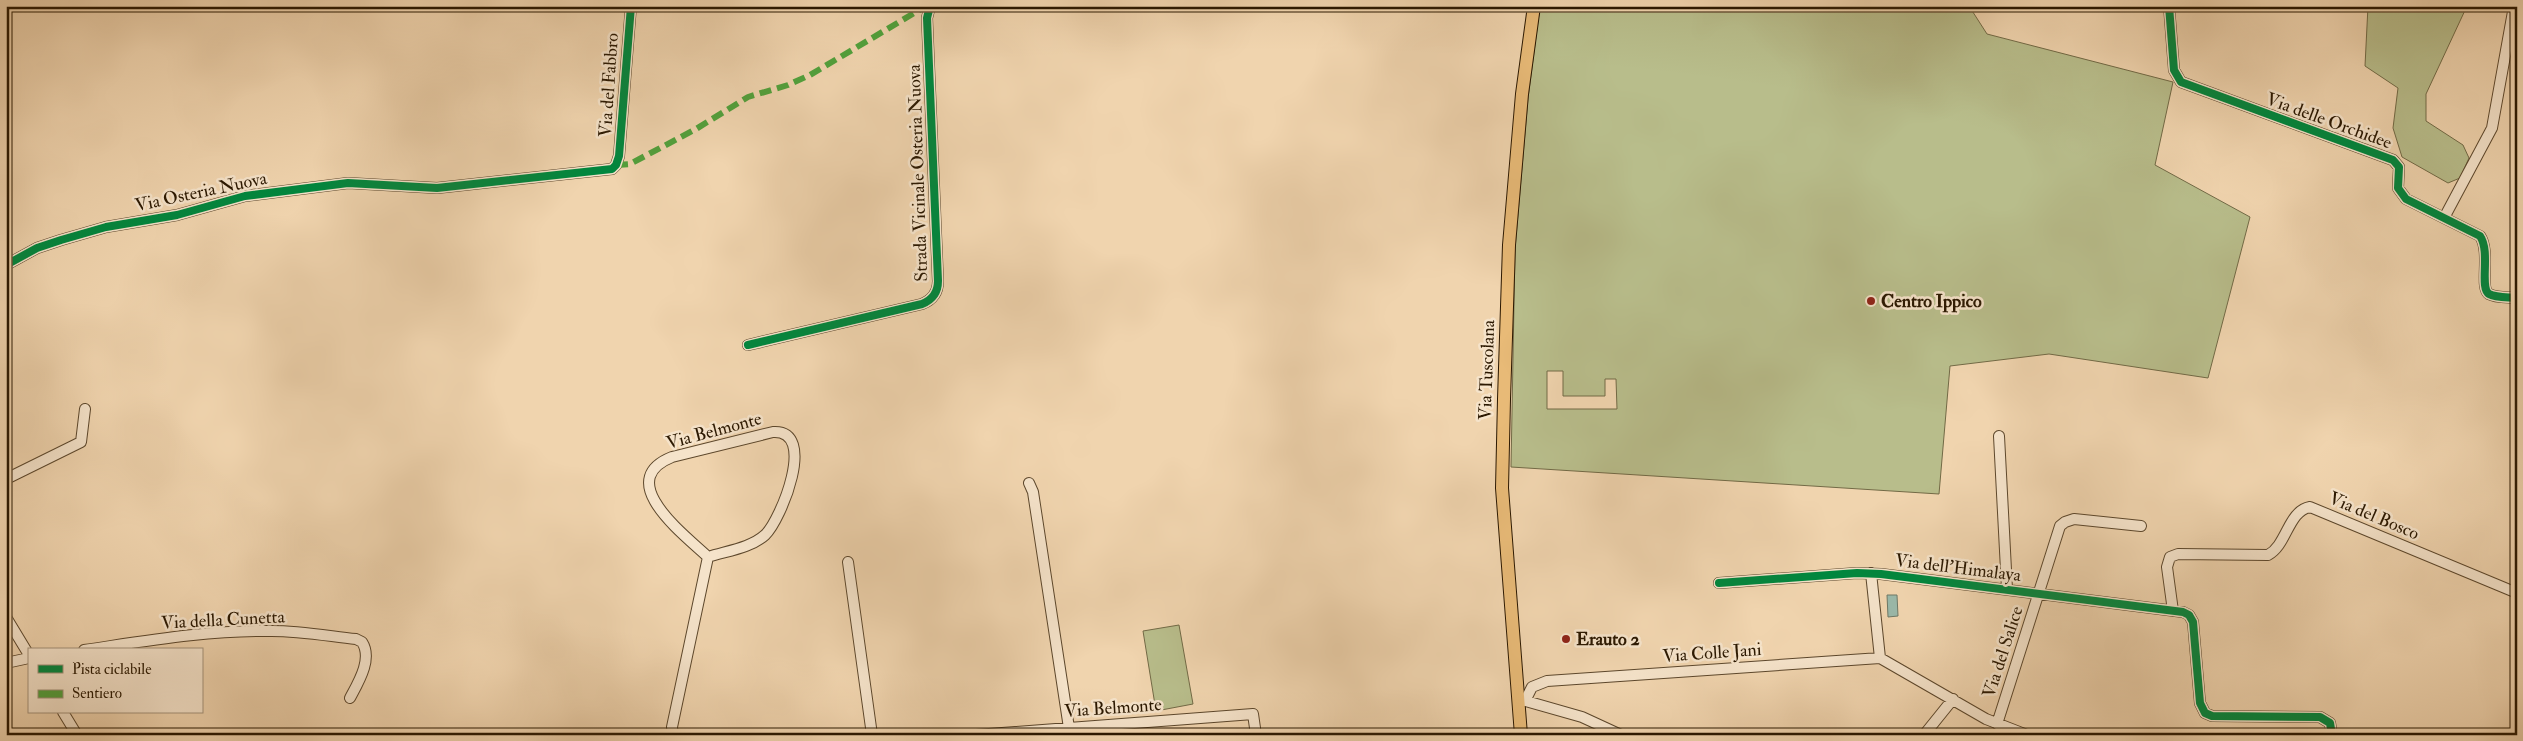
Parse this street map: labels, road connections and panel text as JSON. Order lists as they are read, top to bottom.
{
  "streets": {
    "main road": ["Via Tuscolana"],
    "street": [
      "Via del Fabbro",
      "Via delle Orchidee",
      "Strada Vicinale Osteria Nuova",
      "Via Osteria Nuova",
      "Via Belmonte",
      "Via del Bosco",
      "Via dell'Himalaya",
      "Via della Cunetta",
      "Via del Salice",
      "Via Colle Jani"
    ]
  },
  "crossings": [
    ["Via del Fabbro", "Via Osteria Nuova"],
    ["Via Tuscolana", "Via Colle Jani"],
    ["Via del Bosco", "Via dell'Himalaya"],
    ["Via dell'Himalaya", "Via del Salice"]
  ],
  "places": ["Centro Ippico", "Erauto 2"],
  "legend": ["Pista ciclabile", "Sentiero"]
}
